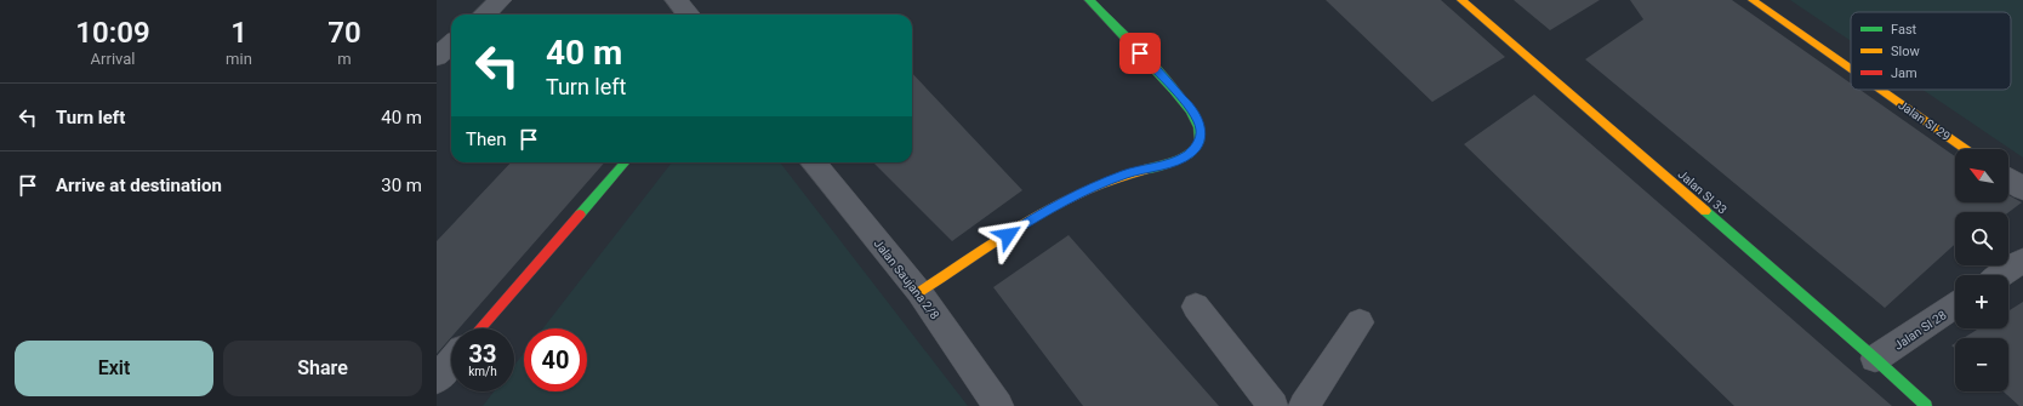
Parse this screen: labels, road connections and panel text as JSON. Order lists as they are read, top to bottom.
{
  "streets": {
    "street": [
      "Jalan SI 29",
      "Jalan SI 33",
      "Jalan Saujana 2/8",
      "Jalan SI 28"
    ]
  },
  "crossings": [
    ["Jalan SI 33", "Jalan SI 28"]
  ],
  "legend": ["Fast", "Slow", "Jam"],
  "north": "top left",
  "page": {
    "eta": [
      "10:09",
      "Arrival",
      "1",
      "min",
      "70",
      "m"
    ],
    "turn": ["40 m", "Turn left"],
    "list": [
      {
        "name": "Turn left",
        "value": "40 m"
      },
      {
        "name": "Arrive at destination",
        "value": "30 m"
      }
    ],
    "then": "Then",
    "map_buttons": ["+", "−"],
    "speed": "33 km/h",
    "limit": "40",
    "buttons": ["Exit", "Share"]
  }
}
